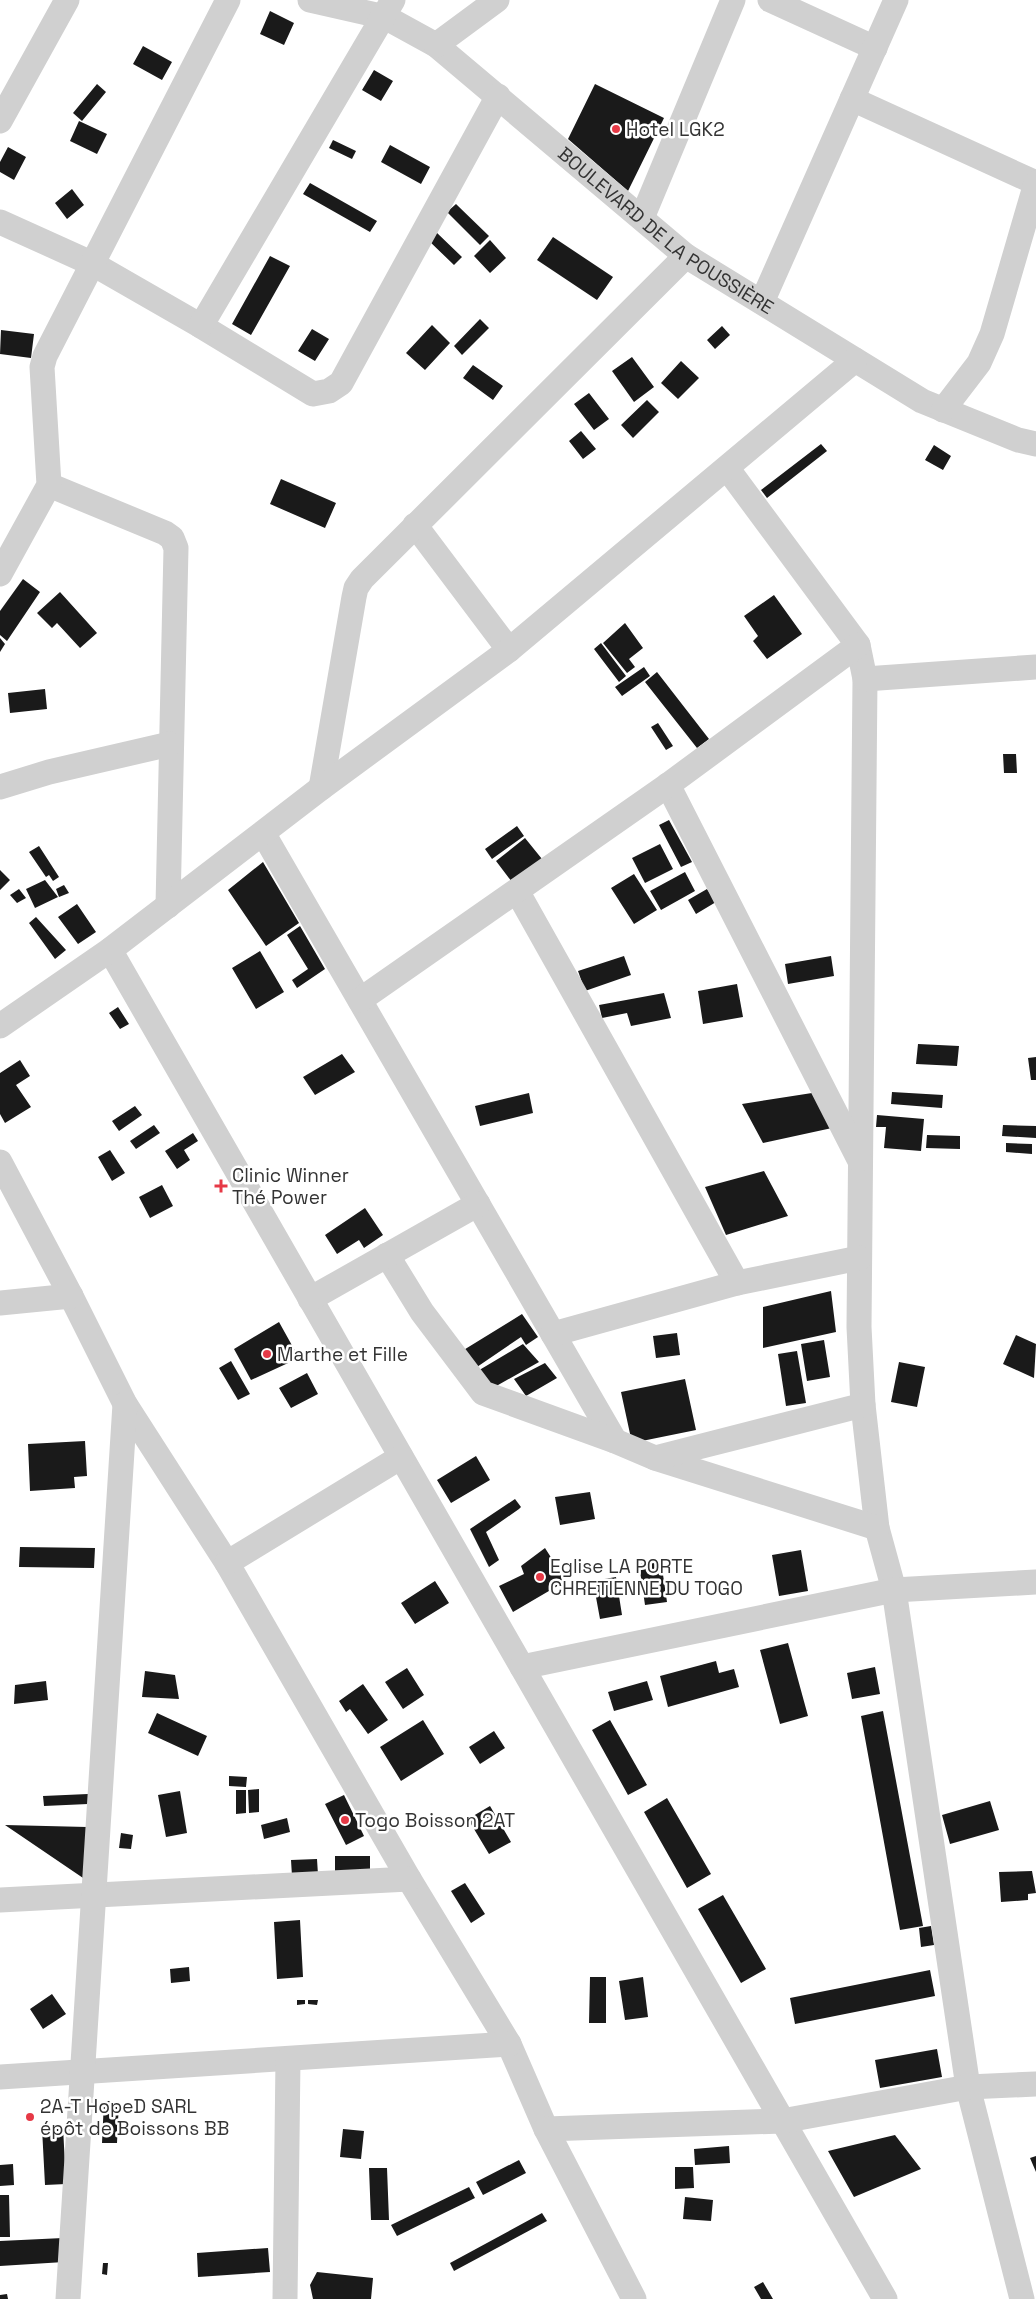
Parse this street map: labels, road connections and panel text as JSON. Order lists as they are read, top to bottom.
{
  "streets": {
    "street": ["BOULEVARD DE LA POUSSIÈRE"]
  },
  "places": {
    "other": [
      "Hotel LGK2",
      "Marthe et Fille",
      "Eglise LA PORTE CHRETIENNE DU TOGO",
      "Togo Boisson 2AT",
      "2A-T HopeD SARL épôt de Boissons BB"
    ],
    "health": ["Clinic Winner Thé Power"]
  }
}
